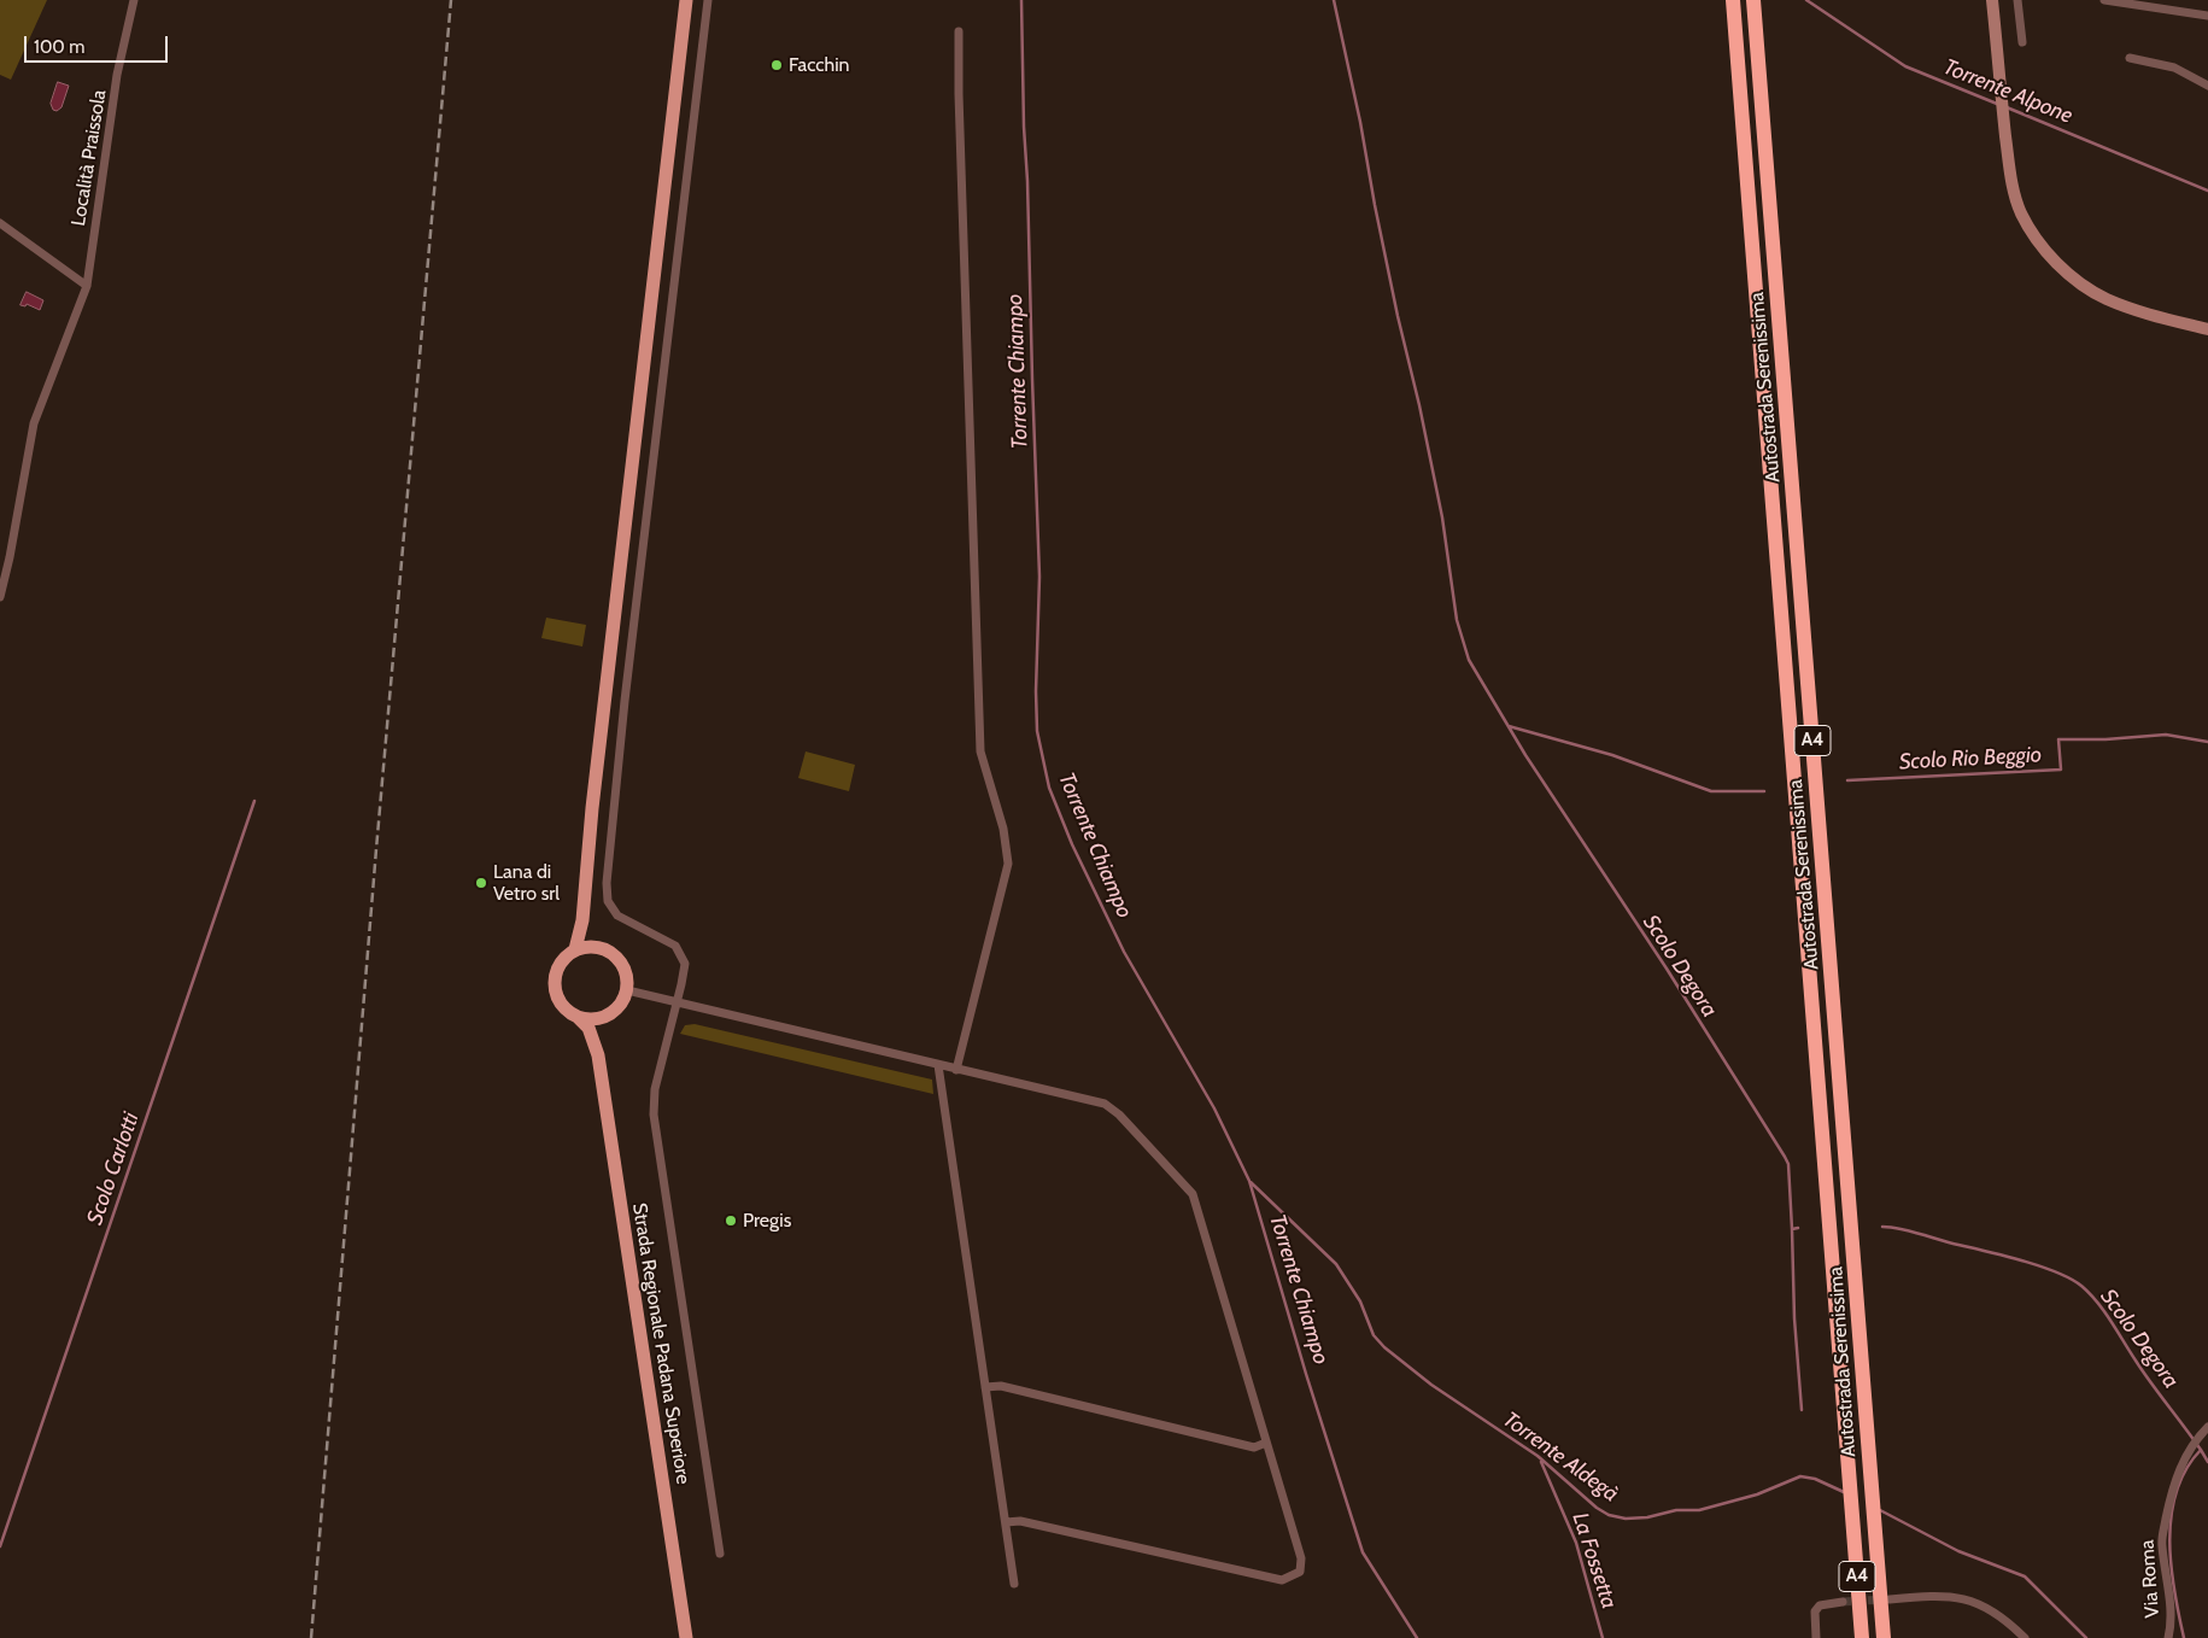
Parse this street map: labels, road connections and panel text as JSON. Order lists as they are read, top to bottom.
{
  "streets": {
    "highway": ["Autostrada Serenissima", "A4"],
    "main road": ["Strada Regionale Padana Superiore"],
    "street": ["Località Praissola", "Via Roma"]
  },
  "water": [
    "Torrente Alpone",
    "Torrente Chiampo",
    "Scolo Rio Beggio",
    "Scolo Degora",
    "Scolo Carlotti",
    "Torrente Aldegà",
    "La Fossetta"
  ],
  "places": ["Facchin", "Lana di Vetro srl", "Pregis"],
  "scale_bar": "100 m"
}
